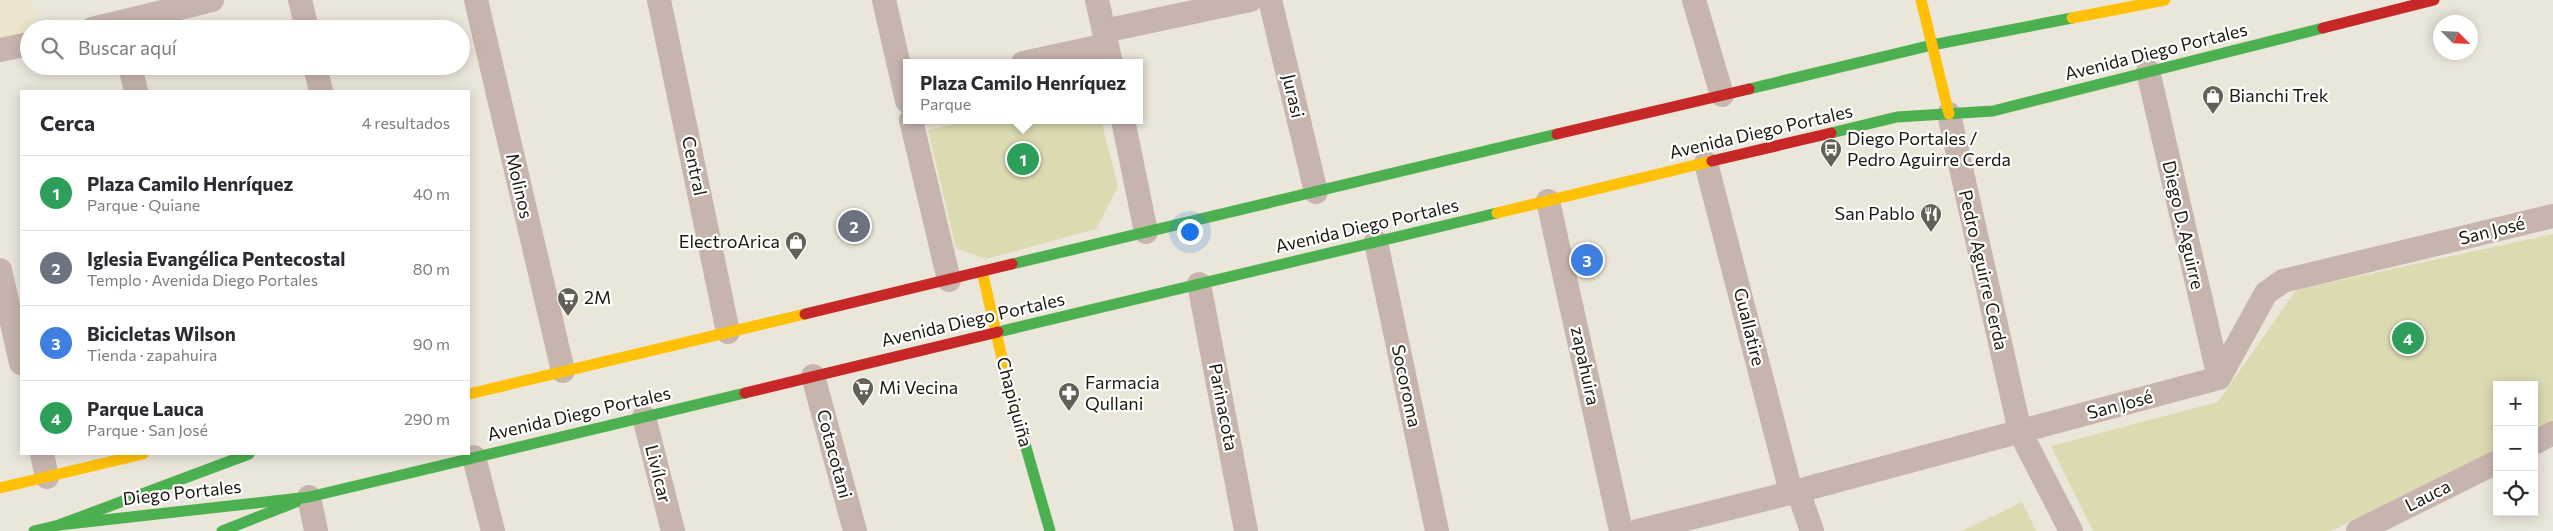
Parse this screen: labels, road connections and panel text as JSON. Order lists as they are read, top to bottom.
{
  "streets": {
    "main road": [
      "Avenida Diego Portales",
      "Pedro Aguirre Cerda",
      "Chapiquiña",
      "Diego Portales"
    ],
    "street": [
      "Jurasi",
      "Central",
      "Molinos",
      "Diego D. Aguirre",
      "San José",
      "Guallatire",
      "zapahuira",
      "Socoroma",
      "Parinacota",
      "Cotacotani",
      "Livílcar",
      "Lauca"
    ]
  },
  "crossings": [
    ["Avenida Diego Portales", "Diego D. Aguirre"],
    ["Avenida Diego Portales", "Pedro Aguirre Cerda"],
    ["Avenida Diego Portales", "Guallatire"],
    ["Avenida Diego Portales", "zapahuira"],
    ["Avenida Diego Portales", "Socoroma"],
    ["Avenida Diego Portales", "Chapiquiña"],
    ["Avenida Diego Portales", "Parinacota"],
    ["Avenida Diego Portales", "Cotacotani"],
    ["Avenida Diego Portales", "Livílcar"],
    ["Avenida Diego Portales", "Diego Portales"],
    ["Diego D. Aguirre", "San José"],
    ["San José", "Pedro Aguirre Cerda"],
    ["San José", "Guallatire"]
  ],
  "places": {
    "shop": ["Bianchi Trek", "ElectroArica"],
    "bus stop": ["Diego Portales / Pedro Aguirre Cerda"],
    "restaurant": ["San Pablo"],
    "supermarket": ["2M", "Mi Vecina"],
    "pharmacy": ["Farmacia Qullani"]
  },
  "north": "bottom right",
  "page": {
    "search": "Buscar aquí",
    "popup": ["Plaza Camilo Henríquez", "Parque"],
    "heading": ["Cerca", "4 resultados"],
    "pins": [
      "1",
      "2",
      "3",
      "4"
    ],
    "list": [
      {
        "mark": "1",
        "name": "Plaza Camilo Henríquez",
        "note": "Parque · Quiane",
        "value": "40 m"
      },
      {
        "mark": "2",
        "name": "Iglesia Evangélica Pentecostal",
        "note": "Templo · Avenida Diego Portales",
        "value": "80 m"
      },
      {
        "mark": "3",
        "name": "Bicicletas Wilson",
        "note": "Tienda · zapahuira",
        "value": "90 m"
      },
      {
        "mark": "4",
        "name": "Parque Lauca",
        "note": "Parque · San José",
        "value": "290 m"
      }
    ],
    "map_buttons": ["+", "−"]
  }
}
